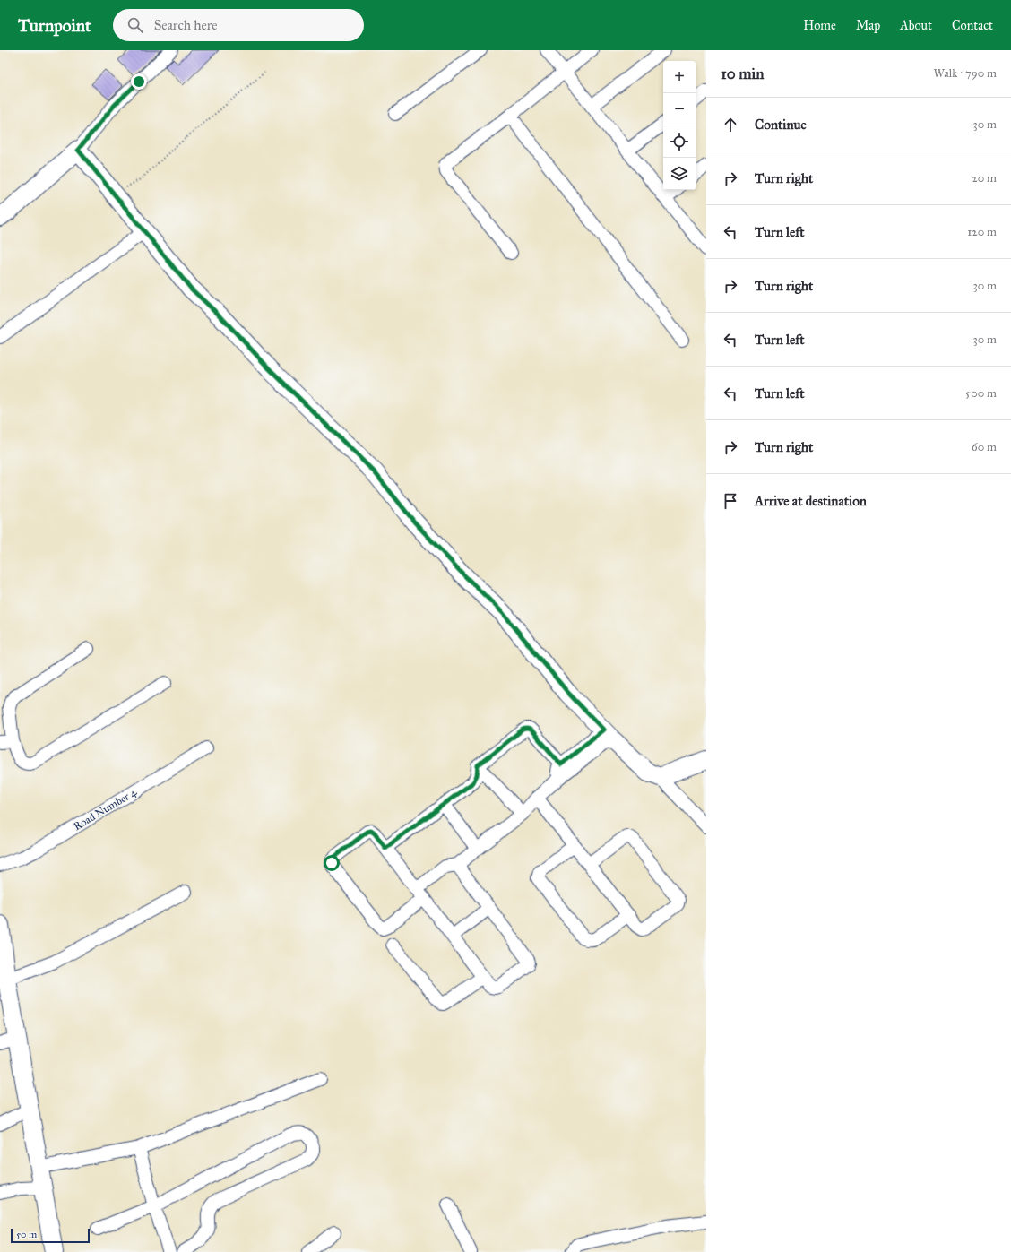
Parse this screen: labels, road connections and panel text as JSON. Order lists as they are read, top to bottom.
{
  "streets": {
    "street": ["Road Number 4"]
  },
  "scale_bar": "50 m",
  "page": {
    "header": "Turnpoint",
    "search": "Search here",
    "nav": [
      "Home",
      "Map",
      "About",
      "Contact"
    ],
    "heading": ["10 min", "Walk · 790 m"],
    "map_buttons": ["+", "−"],
    "list": [
      ["Continue", "30 m"],
      ["Turn right", "20 m"],
      ["Turn left", "120 m"],
      ["Turn right", "30 m"],
      ["Turn left", "30 m"],
      ["Turn left", "500 m"],
      ["Turn right", "60 m"],
      "Arrive at destination"
    ],
    "scale": "50 m"
  }
}
